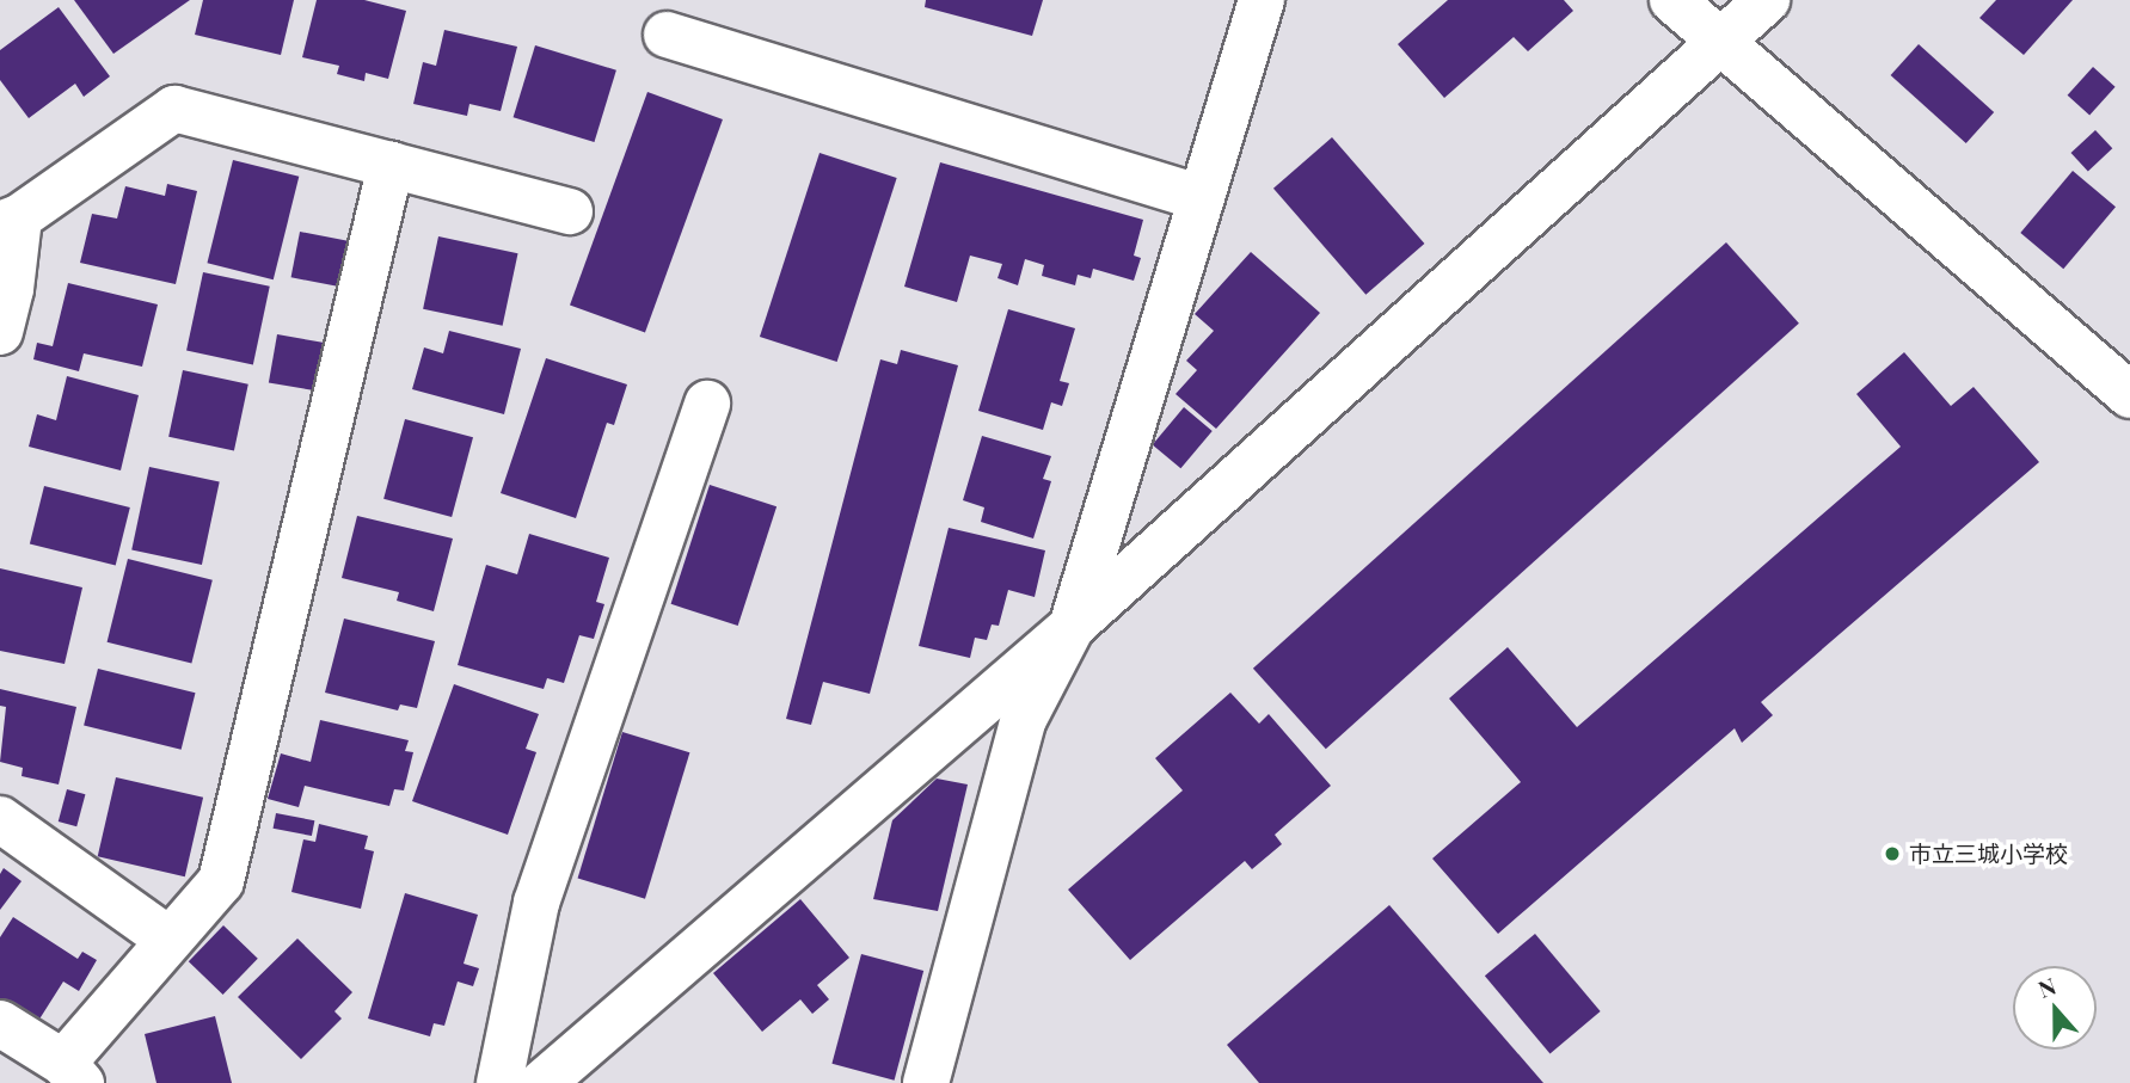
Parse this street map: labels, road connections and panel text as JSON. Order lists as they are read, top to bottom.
{
  "places": ["市立三城小学校"],
  "north": "top"
}
